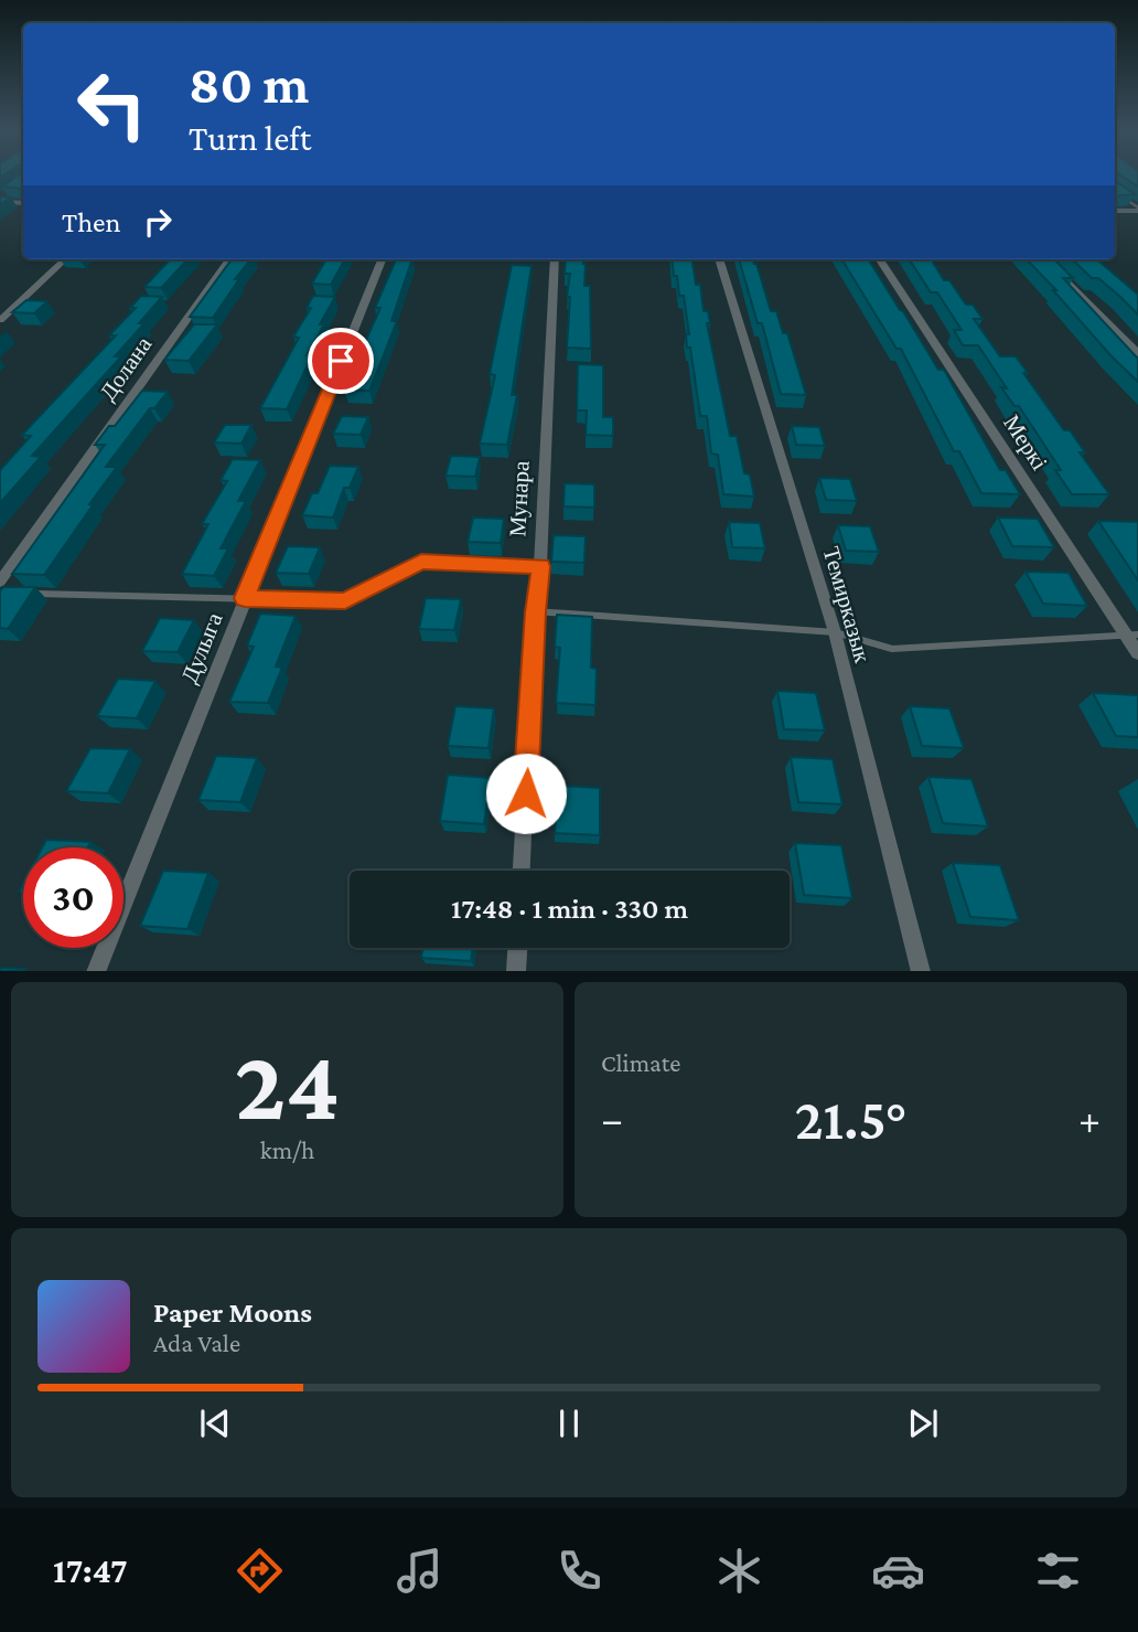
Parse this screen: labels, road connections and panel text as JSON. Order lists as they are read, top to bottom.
{
  "streets": {
    "street": [
      "Долана",
      "Меркі",
      "Мунара",
      "Темирказык",
      "Дулыга"
    ]
  },
  "page": {
    "turn": ["80 m", "Turn left"],
    "then": "Then",
    "limit": "30",
    "trip": "17:48 · 1 min · 330 m",
    "tile": [
      ["24", "km/h"],
      "Climate"
    ],
    "heat": ["−", "21.5°", "+"],
    "song": ["Paper Moons", "Ada Vale"],
    "tabs": "17:47"
  }
}
